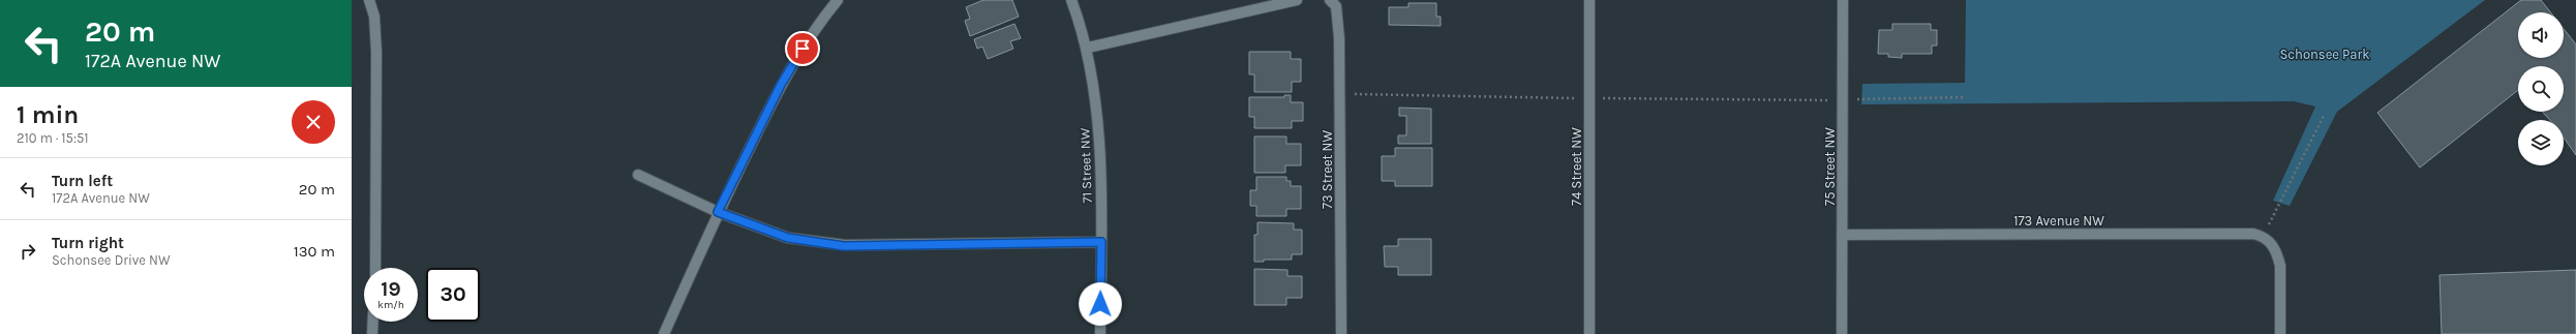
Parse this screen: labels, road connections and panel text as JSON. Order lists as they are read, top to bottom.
{
  "streets": {
    "street": [
      "71 Street NW",
      "74 Street NW",
      "75 Street NW",
      "73 Street NW",
      "173 Avenue NW"
    ]
  },
  "crossings": [
    ["75 Street NW", "173 Avenue NW"]
  ],
  "parks": ["Schonsee Park"],
  "page": {
    "turn": ["20 m", "172A Avenue NW"],
    "heading": ["1 min", "210 m · 15:51"],
    "list": [
      {
        "name": "Turn left",
        "note": "172A Avenue NW",
        "value": "20 m"
      },
      {
        "name": "Turn right",
        "note": "Schonsee Drive NW",
        "value": "130 m"
      }
    ],
    "speed": "19 km/h",
    "limit": "30"
  }
}
